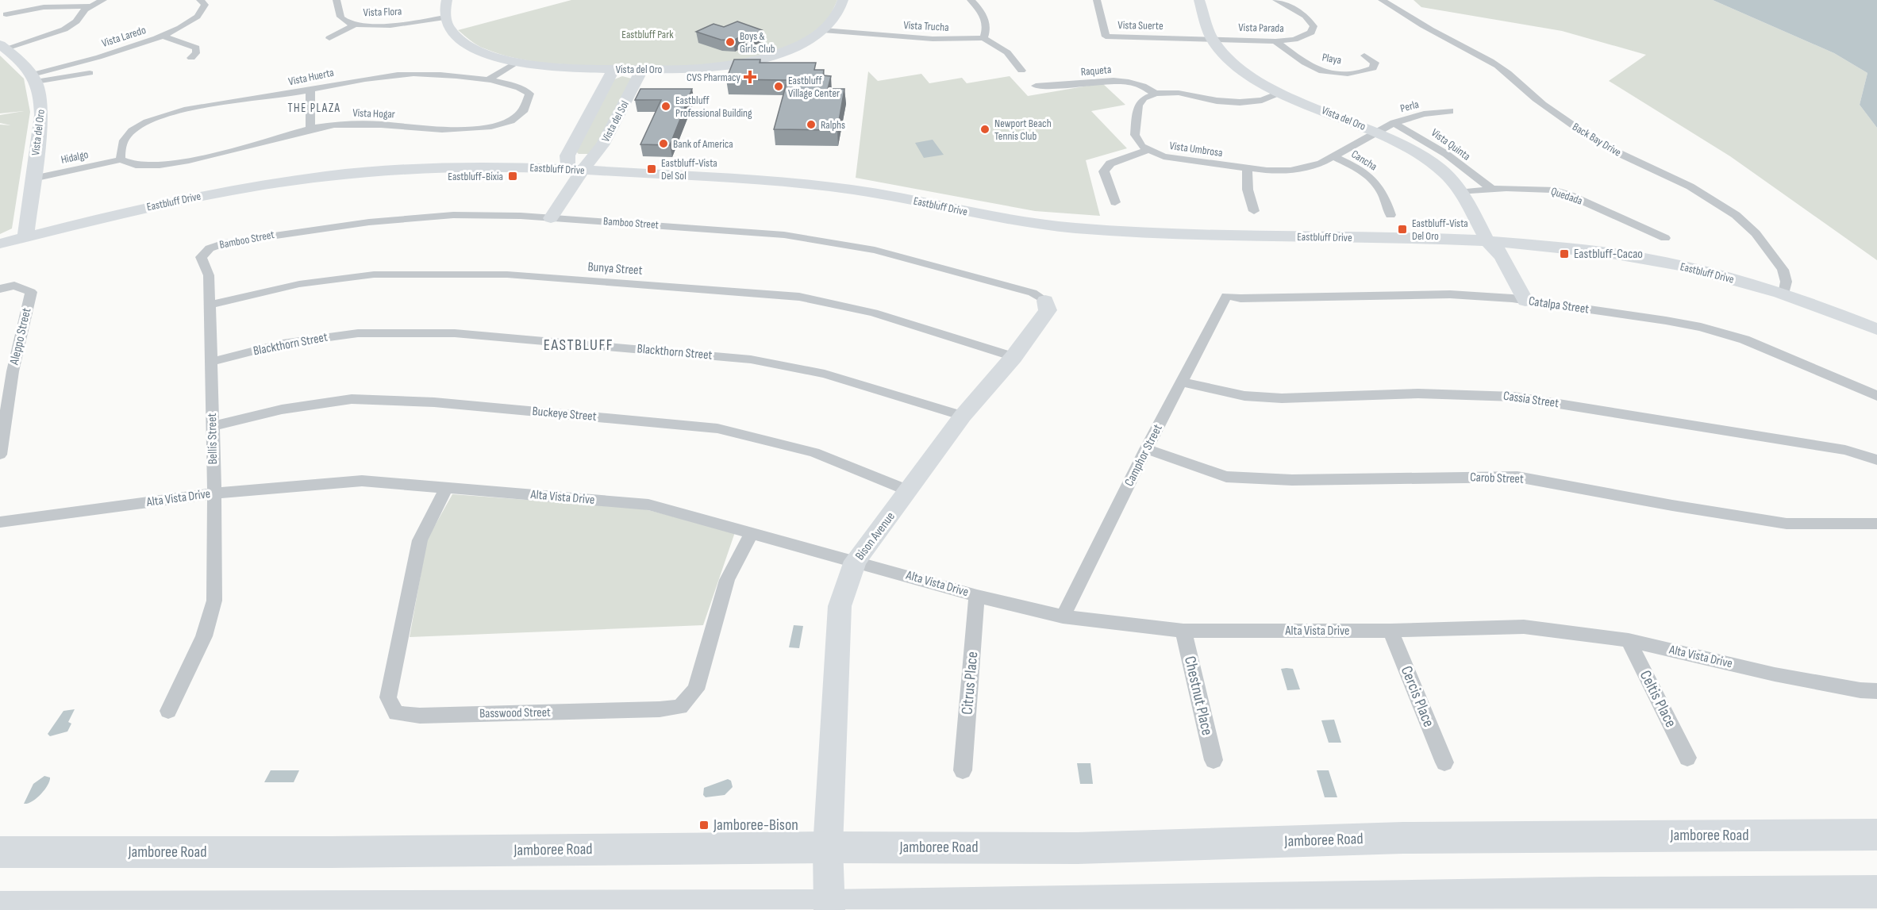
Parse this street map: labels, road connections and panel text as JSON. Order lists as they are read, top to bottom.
{
  "streets": {
    "main road": ["Jamboree Road"],
    "street": [
      "Vista Flora",
      "Vista Suerte",
      "Vista Trucha",
      "Vista Parada",
      "Vista Laredo",
      "Playa",
      "Vista del Oro",
      "Raqueta",
      "Vista Huerta",
      "Perla",
      "Vista Hogar",
      "Vista del Sol",
      "Back Bay Drive",
      "Vista Quinta",
      "Vista Umbrosa",
      "Hidalgo",
      "Cancha",
      "Eastbluff Drive",
      "Quedada",
      "Bamboo Street",
      "Bunya Street",
      "Catalpa Street",
      "Aleppo Street",
      "Blackthorn Street",
      "Cassia Street",
      "Buckeye Street",
      "Bellis Street",
      "Camphor Street",
      "Carob Street",
      "Alta Vista Drive",
      "Bison Avenue",
      "Citrus Place",
      "Chestnut Place",
      "Cercis Place",
      "Celtis Place",
      "Basswood Street"
    ]
  },
  "crossings": [
    ["Vista Flora", "Vista del Oro"],
    ["Vista Suerte", "Vista Parada"],
    ["Vista Suerte", "Vista del Oro"],
    ["Vista Trucha", "Vista del Oro"],
    ["Vista Parada", "Playa"],
    ["Vista Parada", "Vista del Oro"],
    ["Vista Laredo", "Vista del Oro"],
    ["Vista del Oro", "Perla"],
    ["Vista del Oro", "Vista del Sol"],
    ["Vista del Oro", "Vista Umbrosa"],
    ["Vista del Oro", "Hidalgo"],
    ["Vista del Oro", "Eastbluff Drive"],
    ["Vista del Oro", "Quedada"],
    ["Vista del Oro", "Catalpa Street"],
    ["Vista Huerta", "Vista Hogar"],
    ["Vista Huerta", "Hidalgo"],
    ["Perla", "Vista Quinta"],
    ["Perla", "Vista Umbrosa"],
    ["Vista Hogar", "Hidalgo"],
    ["Vista del Sol", "Eastbluff Drive"],
    ["Back Bay Drive", "Eastbluff Drive"],
    ["Vista Quinta", "Quedada"],
    ["Vista Umbrosa", "Cancha"],
    ["Bamboo Street", "Bellis Street"],
    ["Bamboo Street", "Bison Avenue"],
    ["Bunya Street", "Bellis Street"],
    ["Bunya Street", "Bison Avenue"],
    ["Catalpa Street", "Camphor Street"],
    ["Blackthorn Street", "Bellis Street"],
    ["Blackthorn Street", "Bison Avenue"],
    ["Cassia Street", "Camphor Street"],
    ["Buckeye Street", "Bellis Street"],
    ["Buckeye Street", "Bison Avenue"],
    ["Bellis Street", "Alta Vista Drive"],
    ["Camphor Street", "Carob Street"],
    ["Camphor Street", "Alta Vista Drive"],
    ["Alta Vista Drive", "Bison Avenue"],
    ["Alta Vista Drive", "Citrus Place"],
    ["Alta Vista Drive", "Chestnut Place"],
    ["Alta Vista Drive", "Cercis Place"],
    ["Alta Vista Drive", "Celtis Place"],
    ["Alta Vista Drive", "Basswood Street"],
    ["Bison Avenue", "Jamboree Road"]
  ],
  "districts": ["THE PLAZA", "EASTBLUFF"],
  "parks": ["Eastbluff Park"],
  "places": {
    "other": [
      "Boys & Girls Club",
      "Eastbluff Village Center",
      "Eastbluff Professional Building",
      "Ralphs",
      "Newport Beach Tennis Club",
      "Bank of America"
    ],
    "health": ["CVS Pharmacy"],
    "transit": [
      "Eastbluff-Vista Del Sol",
      "Eastbluff-Bixia",
      "Eastbluff-Vista Del Oro",
      "Eastbluff-Cacao",
      "Jamboree-Bison"
    ]
  }
}
